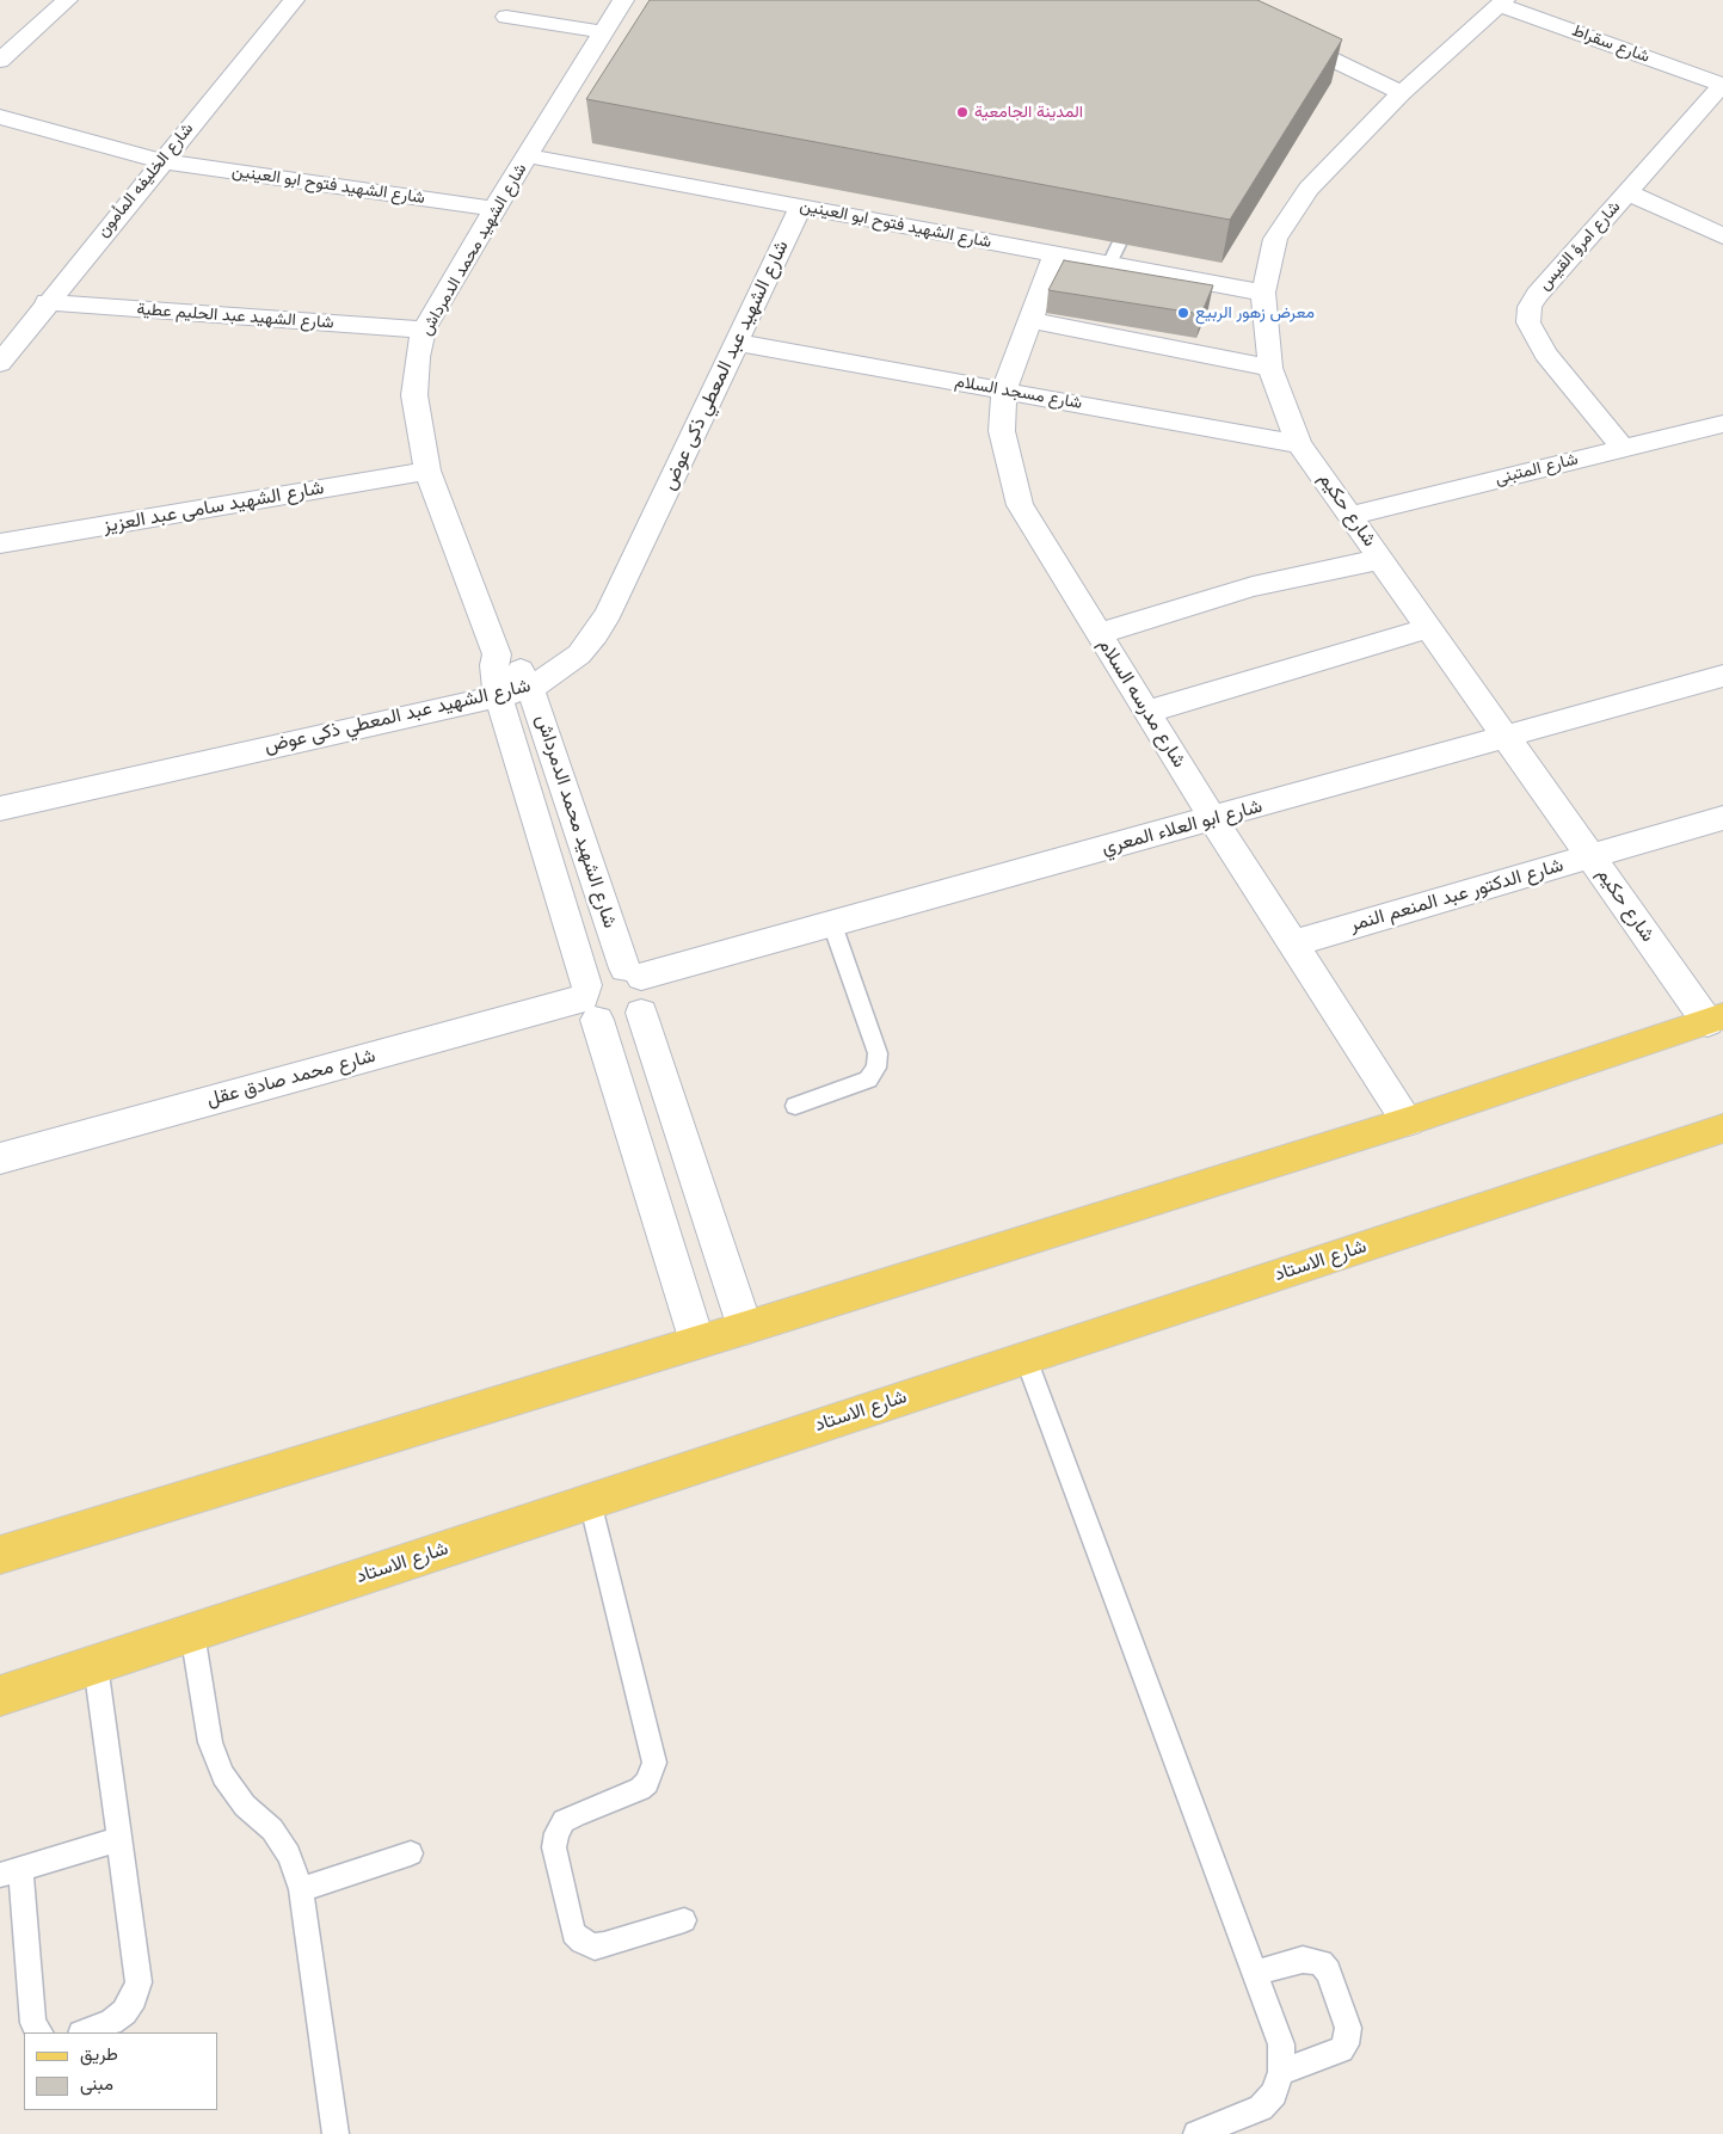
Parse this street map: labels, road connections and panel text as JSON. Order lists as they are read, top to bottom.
{
  "streets": {
    "main road": ["شارع الاستاد"],
    "street": [
      "شارع سقراط",
      "شارع الخليفه المأمون",
      "شارع الشهيد فتوح ابو العينين",
      "شارع امرؤ القيس",
      "شارع الشهيد محمد الدمرداش",
      "شارع الشهيد عبد الحليم عطية",
      "شارع الشهيد عبد المعطي ذكى عوض",
      "شارع مسجد السلام",
      "شارع المتبنى",
      "شارع الشهيد سامى عبد العزيز",
      "شارع حكيم",
      "شارع مدرسه السلام",
      "شارع ابو العلاء المعري",
      "شارع الدكتور عبد المنعم النمر",
      "شارع محمد صادق عقل"
    ]
  },
  "crossings": [
    ["شارع سقراط", "شارع امرؤ القيس"],
    ["شارع سقراط", "شارع حكيم"],
    ["شارع الخليفه المأمون", "شارع الشهيد فتوح ابو العينين"],
    ["شارع الخليفه المأمون", "شارع الشهيد عبد الحليم عطية"],
    ["شارع الشهيد فتوح ابو العينين", "شارع الشهيد محمد الدمرداش"],
    ["شارع الشهيد فتوح ابو العينين", "شارع الشهيد عبد المعطي ذكى عوض"],
    ["شارع الشهيد فتوح ابو العينين", "شارع حكيم"],
    ["شارع الشهيد فتوح ابو العينين", "شارع مدرسه السلام"],
    ["شارع امرؤ القيس", "شارع المتبنى"],
    ["شارع الشهيد محمد الدمرداش", "شارع الشهيد عبد الحليم عطية"],
    ["شارع الشهيد محمد الدمرداش", "شارع الشهيد عبد المعطي ذكى عوض"],
    ["شارع الشهيد محمد الدمرداش", "شارع الشهيد سامى عبد العزيز"],
    ["شارع الشهيد محمد الدمرداش", "شارع ابو العلاء المعري"],
    ["شارع الشهيد محمد الدمرداش", "شارع محمد صادق عقل"],
    ["شارع الشهيد عبد المعطي ذكى عوض", "شارع مسجد السلام"],
    ["شارع مسجد السلام", "شارع حكيم"],
    ["شارع مسجد السلام", "شارع مدرسه السلام"],
    ["شارع المتبنى", "شارع حكيم"],
    ["شارع حكيم", "شارع ابو العلاء المعري"],
    ["شارع حكيم", "شارع الدكتور عبد المنعم النمر"],
    ["شارع مدرسه السلام", "شارع ابو العلاء المعري"],
    ["شارع مدرسه السلام", "شارع الدكتور عبد المنعم النمر"],
    ["شارع ابو العلاء المعري", "شارع محمد صادق عقل"]
  ],
  "places": ["المدينة الجامعية", "معرض زهور الربيع"],
  "legend": ["طريق", "مبنى"]
}
